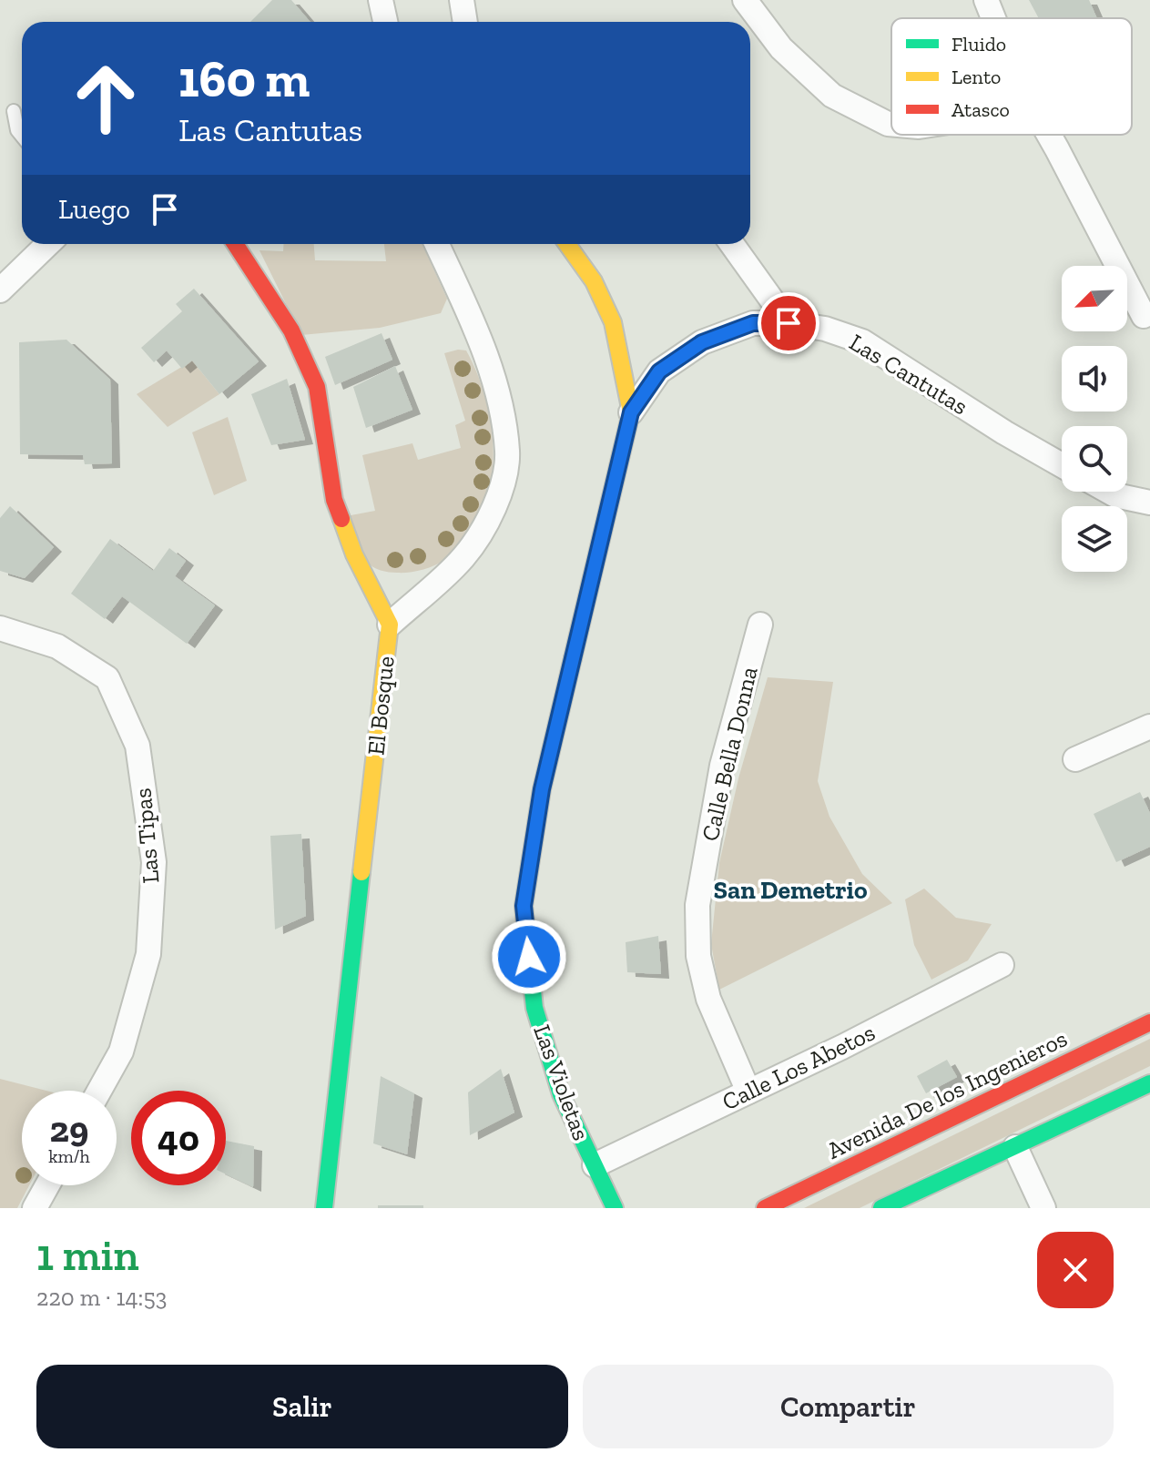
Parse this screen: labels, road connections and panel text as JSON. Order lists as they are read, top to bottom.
{
  "streets": {
    "street": [
      "Las Cantutas",
      "El Bosque",
      "Calle Bella Donna",
      "Las Tipas",
      "Calle Los Abetos",
      "Las Violetas",
      "Avenida De los Ingenieros"
    ]
  },
  "crossings": [
    ["Las Cantutas", "Las Violetas"],
    ["Calle Bella Donna", "Calle Los Abetos"],
    ["Calle Los Abetos", "Las Violetas"]
  ],
  "districts": ["San Demetrio"],
  "legend": ["Fluido", "Lento", "Atasco"],
  "north": "bottom left",
  "page": {
    "turn": ["160 m", "Las Cantutas"],
    "then": "Luego",
    "speed": "29 km/h",
    "limit": "40",
    "heading": ["1 min", "220 m · 14:53"],
    "buttons": ["Salir", "Compartir"]
  }
}
